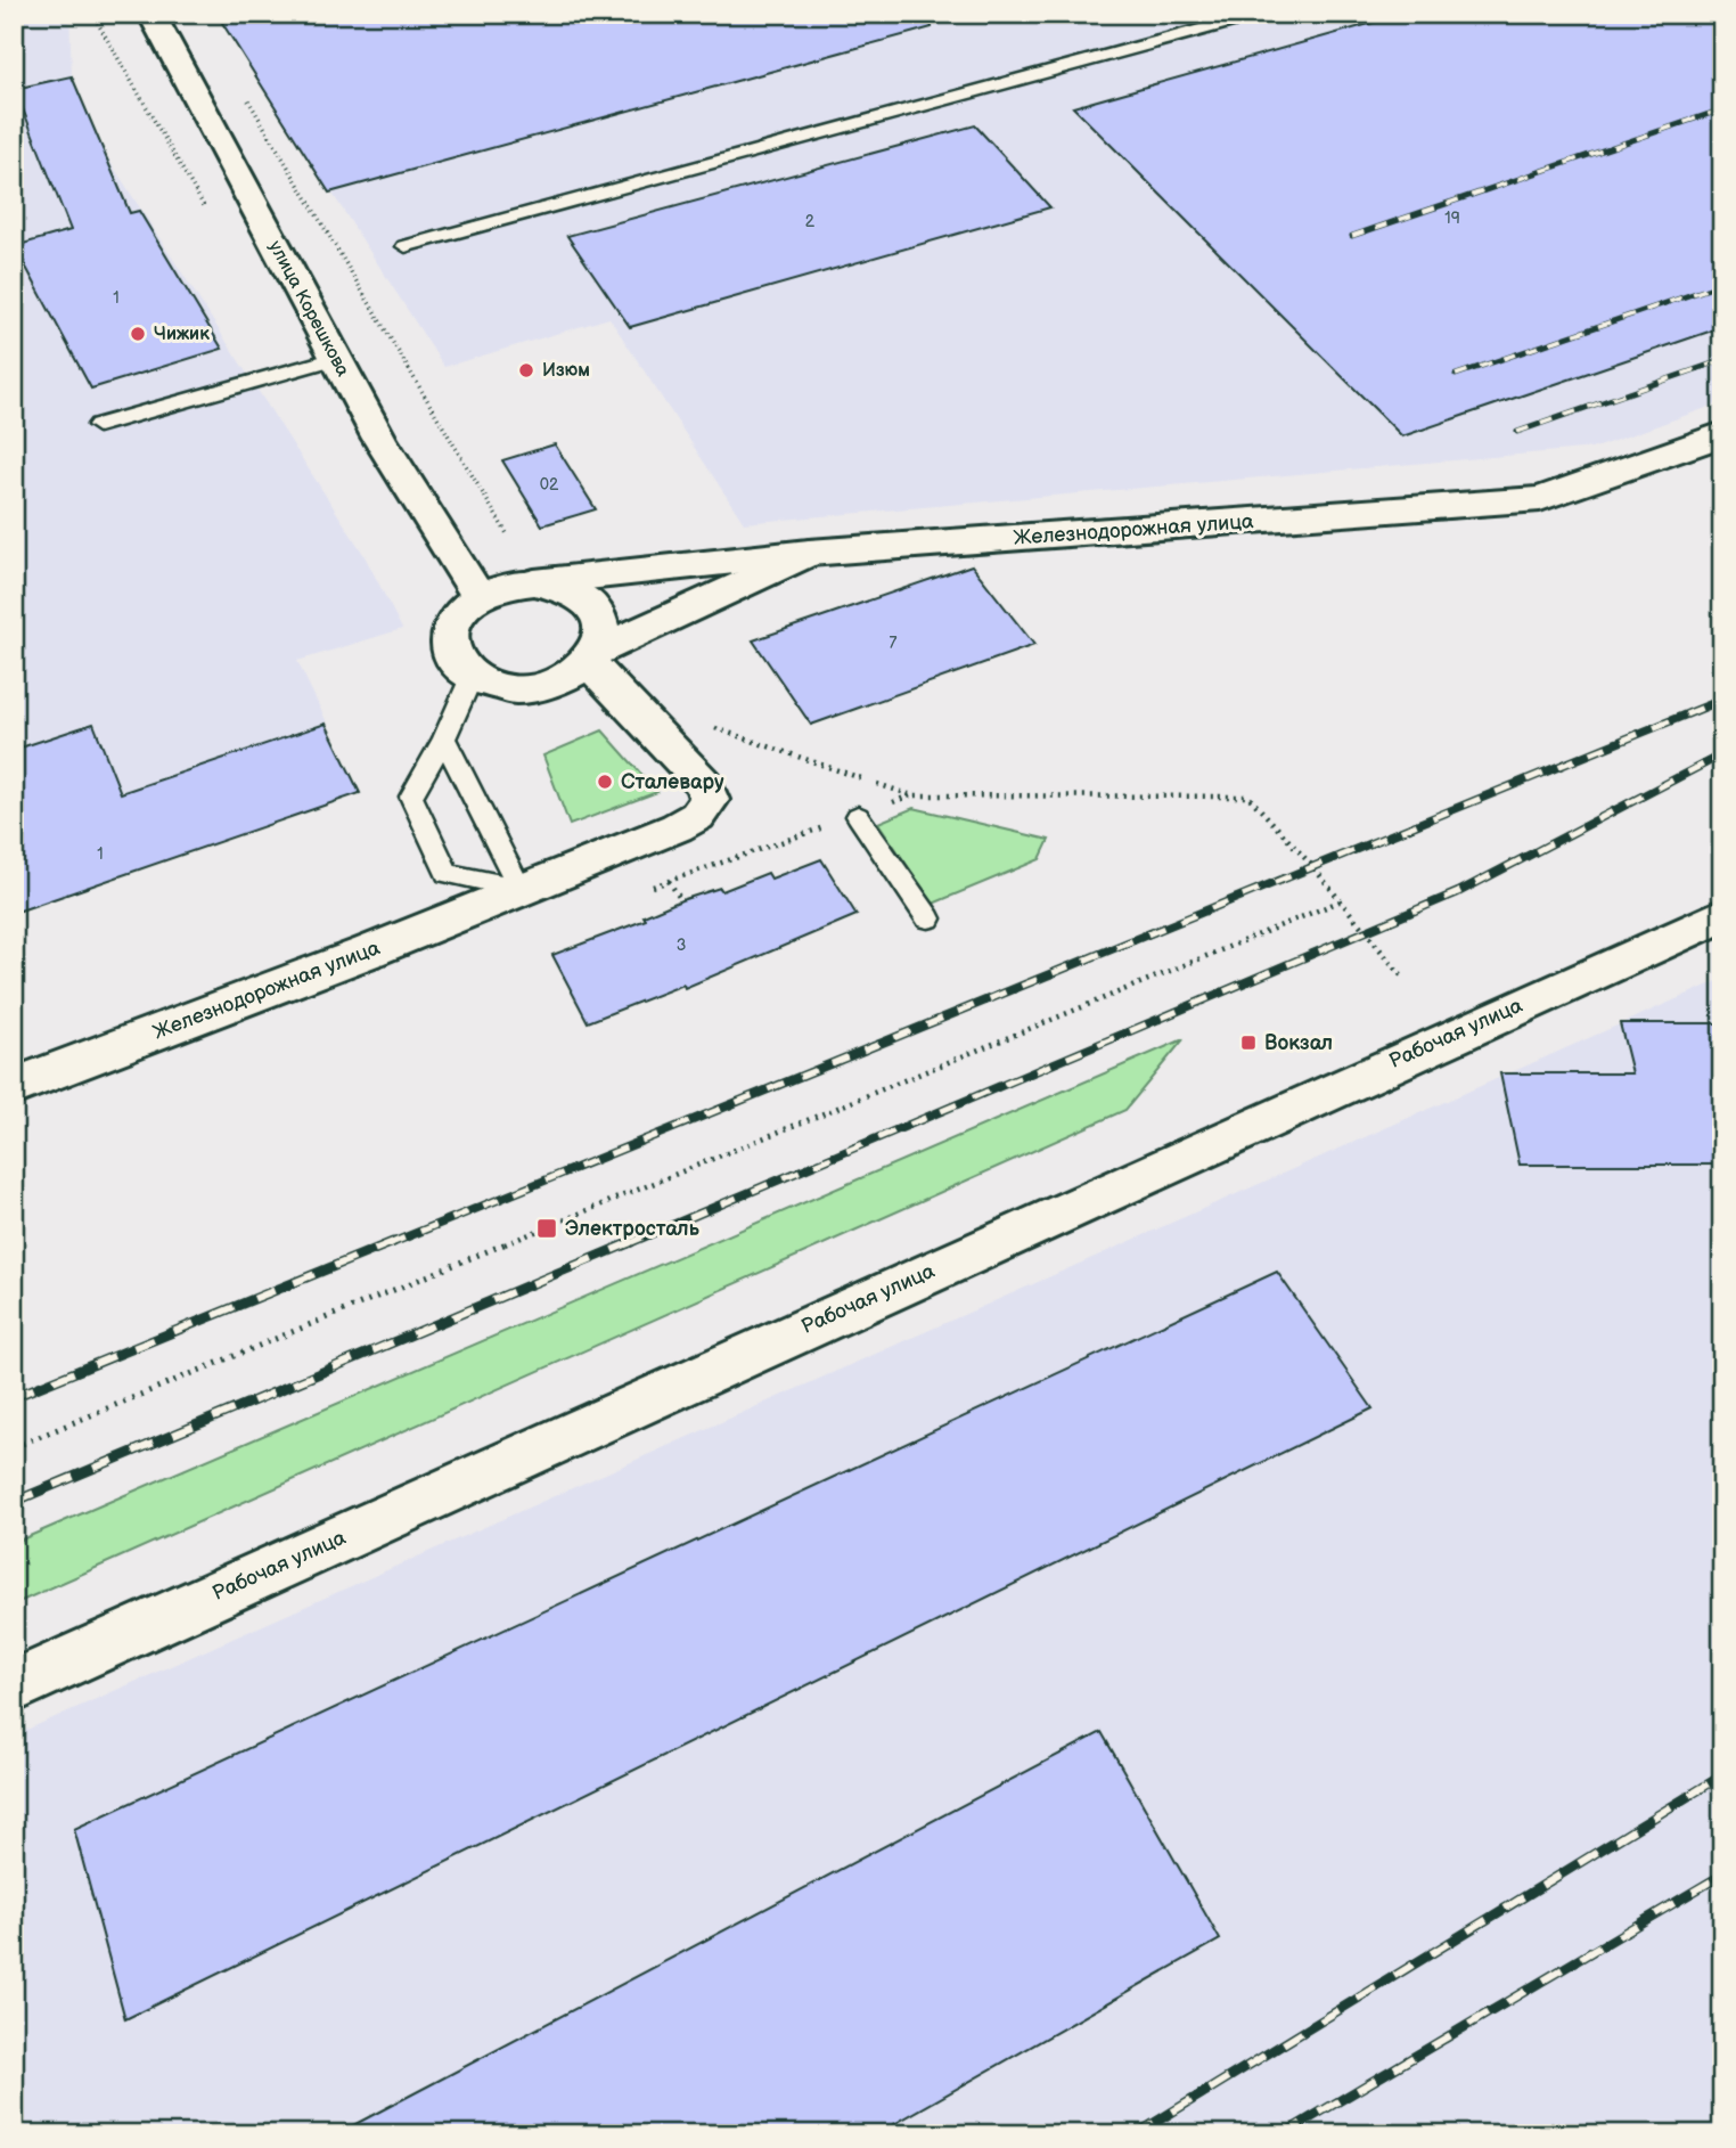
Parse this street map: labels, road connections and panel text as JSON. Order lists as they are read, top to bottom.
{
  "streets": {
    "street": ["улица Корешкова", "Железнодорожная улица", "Рабочая улица"]
  },
  "crossings": [
    ["улица Корешкова", "Железнодорожная улица"]
  ],
  "places": {
    "other": ["Чижик", "Изюм", "Сталевару"],
    "transit": ["Вокзал", "Электросталь"]
  },
  "house_numbers": [
    "19",
    "2",
    "1",
    "02",
    "7",
    "1",
    "3"
  ]
}
